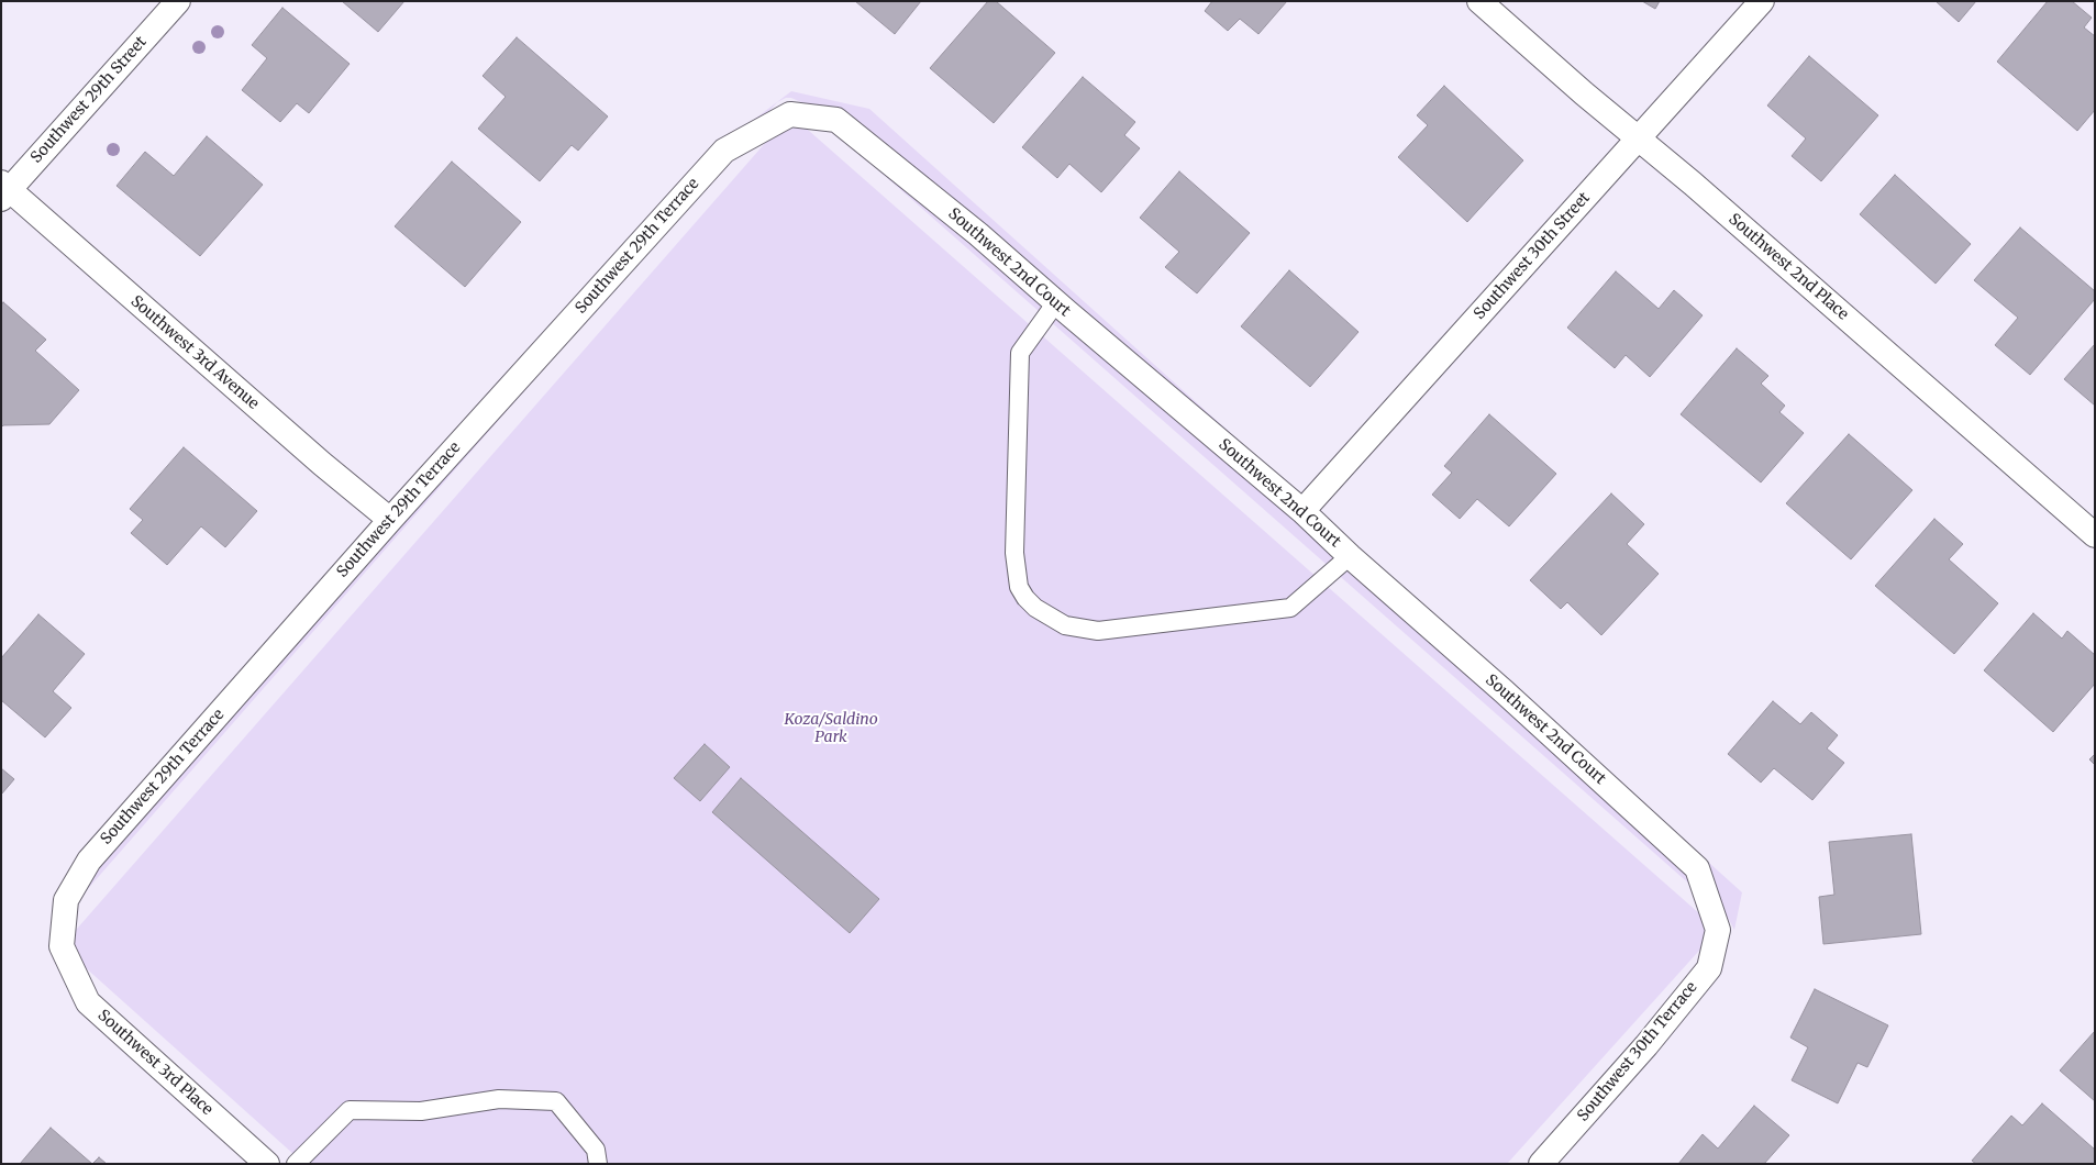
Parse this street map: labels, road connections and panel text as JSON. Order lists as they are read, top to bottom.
{
  "streets": {
    "street": [
      "Southwest 29th Street",
      "Southwest 29th Terrace",
      "Southwest 30th Street",
      "Southwest 2nd Court",
      "Southwest 2nd Place",
      "Southwest 3rd Avenue",
      "Southwest 30th Terrace",
      "Southwest 3rd Place"
    ]
  },
  "crossings": [
    ["Southwest 29th Street", "Southwest 3rd Avenue"],
    ["Southwest 29th Terrace", "Southwest 2nd Court"],
    ["Southwest 29th Terrace", "Southwest 3rd Avenue"],
    ["Southwest 29th Terrace", "Southwest 3rd Place"],
    ["Southwest 30th Street", "Southwest 2nd Court"],
    ["Southwest 30th Street", "Southwest 2nd Place"],
    ["Southwest 2nd Court", "Southwest 30th Terrace"]
  ],
  "parks": ["Koza/Saldino Park"]
}
